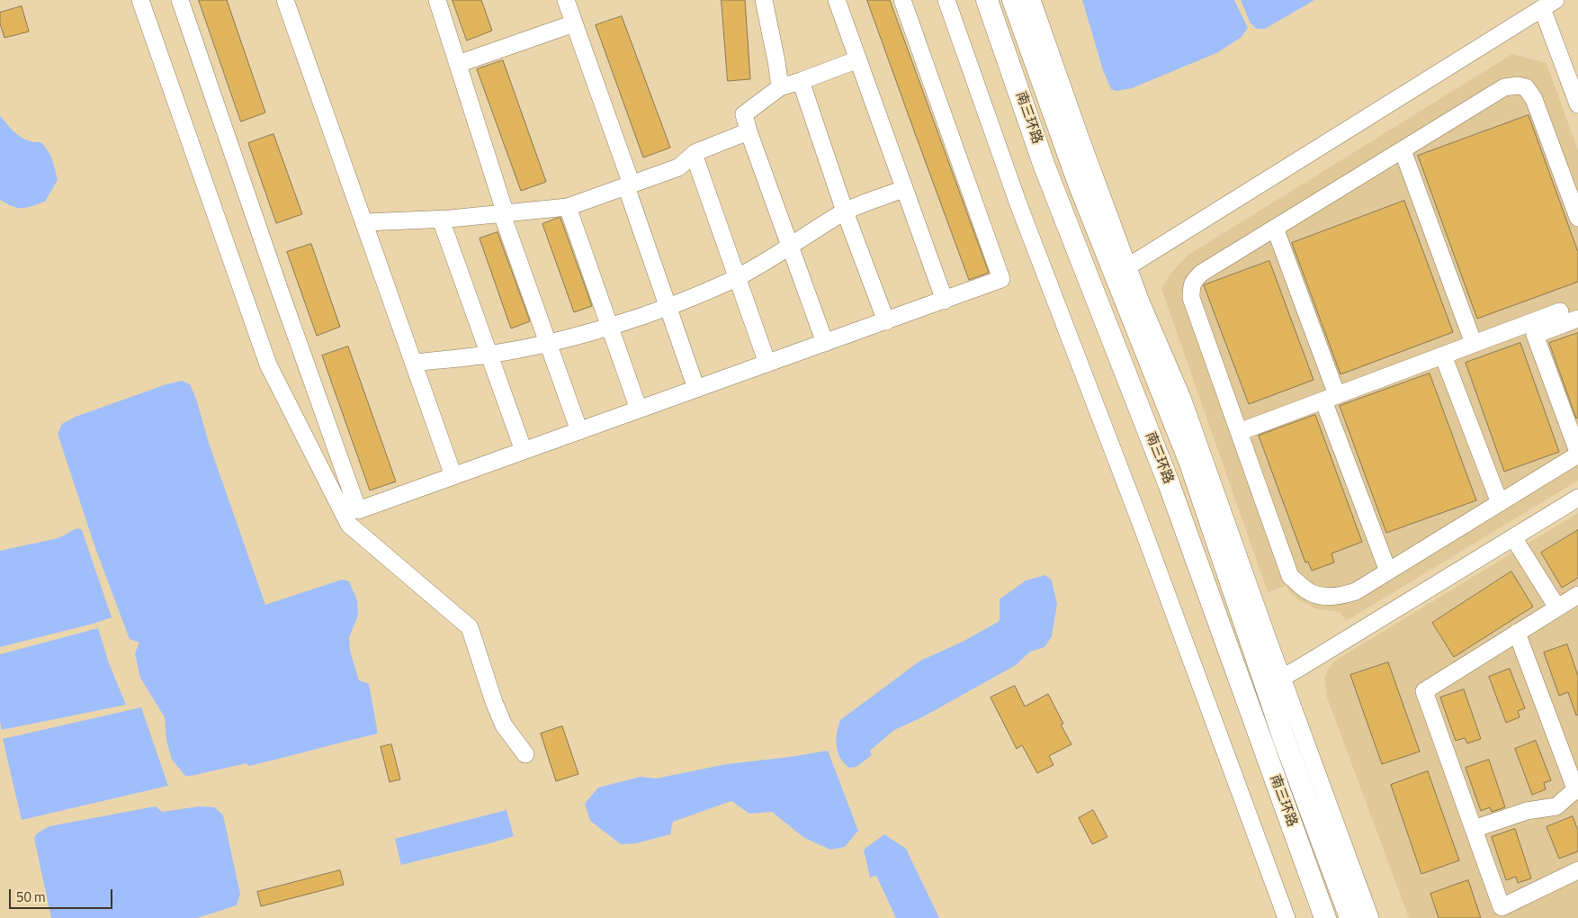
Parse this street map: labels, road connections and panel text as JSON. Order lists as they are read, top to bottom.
{
  "streets": {
    "main road": ["南三环路"]
  },
  "scale_bar": "50 m"
}
